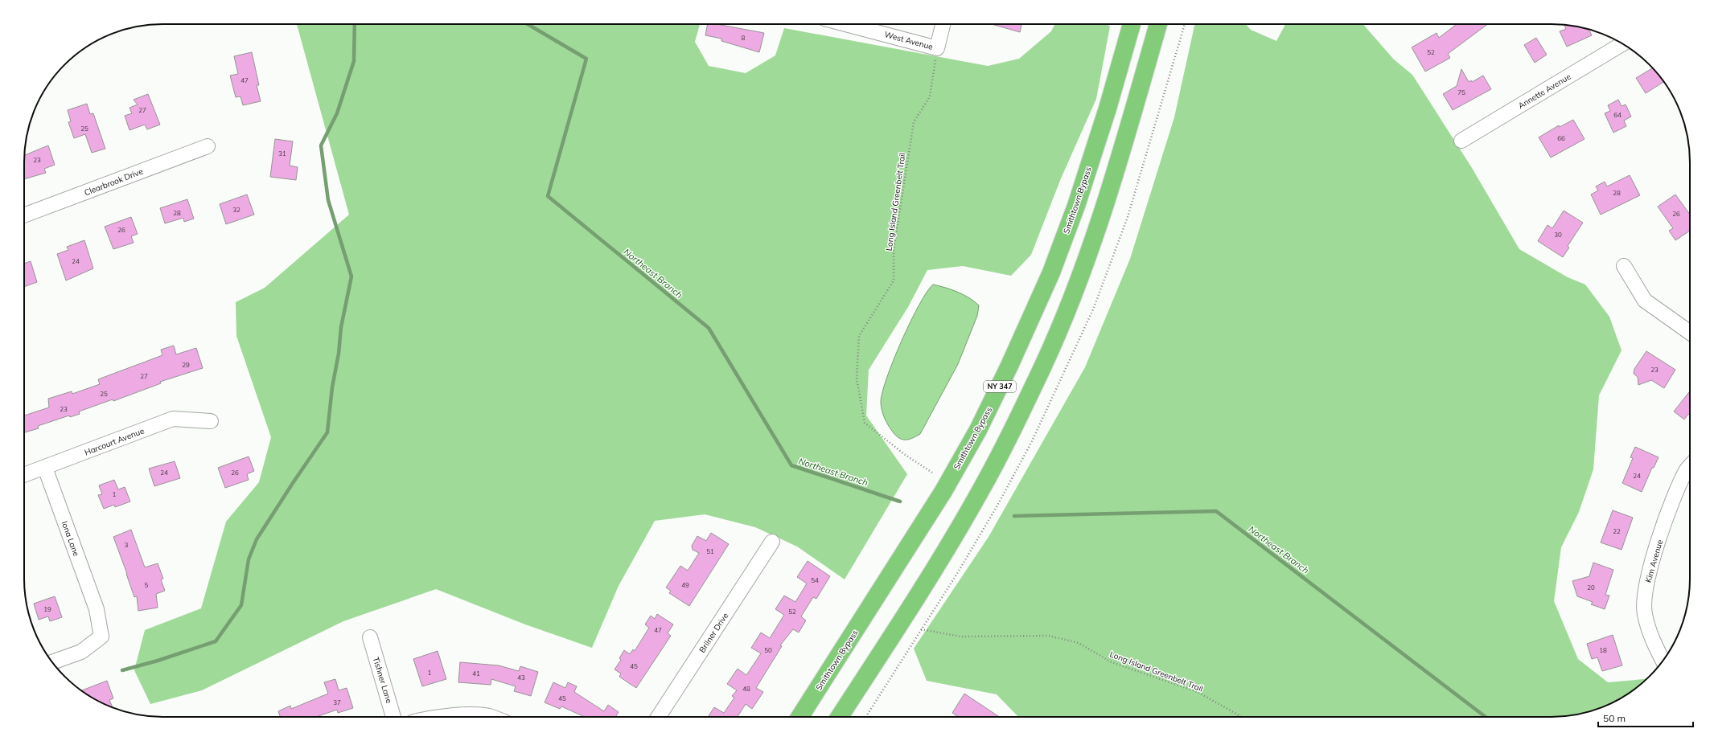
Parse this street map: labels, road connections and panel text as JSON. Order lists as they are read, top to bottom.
{
  "streets": {
    "highway": ["Smithtown Bypass", "NY 347"],
    "street": [
      "West Avenue",
      "Annette Avenue",
      "Clearbrook Drive",
      "Harcourt Avenue",
      "Iona Lane",
      "Kim Avenue",
      "Brilner Drive",
      "Tishner Lane"
    ],
    "path": ["Long Island Greenbelt Trail"]
  },
  "crossings": [
    ["West Avenue", "Long Island Greenbelt Trail"],
    ["Harcourt Avenue", "Iona Lane"]
  ],
  "water": ["Northeast Branch"],
  "house_numbers": [
    "8",
    "52",
    "47",
    "75",
    "27",
    "64",
    "25",
    "66",
    "31",
    "23",
    "28",
    "32",
    "28",
    "26",
    "26",
    "30",
    "24",
    "29",
    "23",
    "27",
    "25",
    "23",
    "24",
    "26",
    "24",
    "1",
    "22",
    "3",
    "51",
    "54",
    "5",
    "49",
    "20",
    "19",
    "52",
    "47",
    "50",
    "18",
    "45",
    "1",
    "41",
    "43",
    "48",
    "45",
    "37"
  ],
  "scale_bar": "50 m"
}
